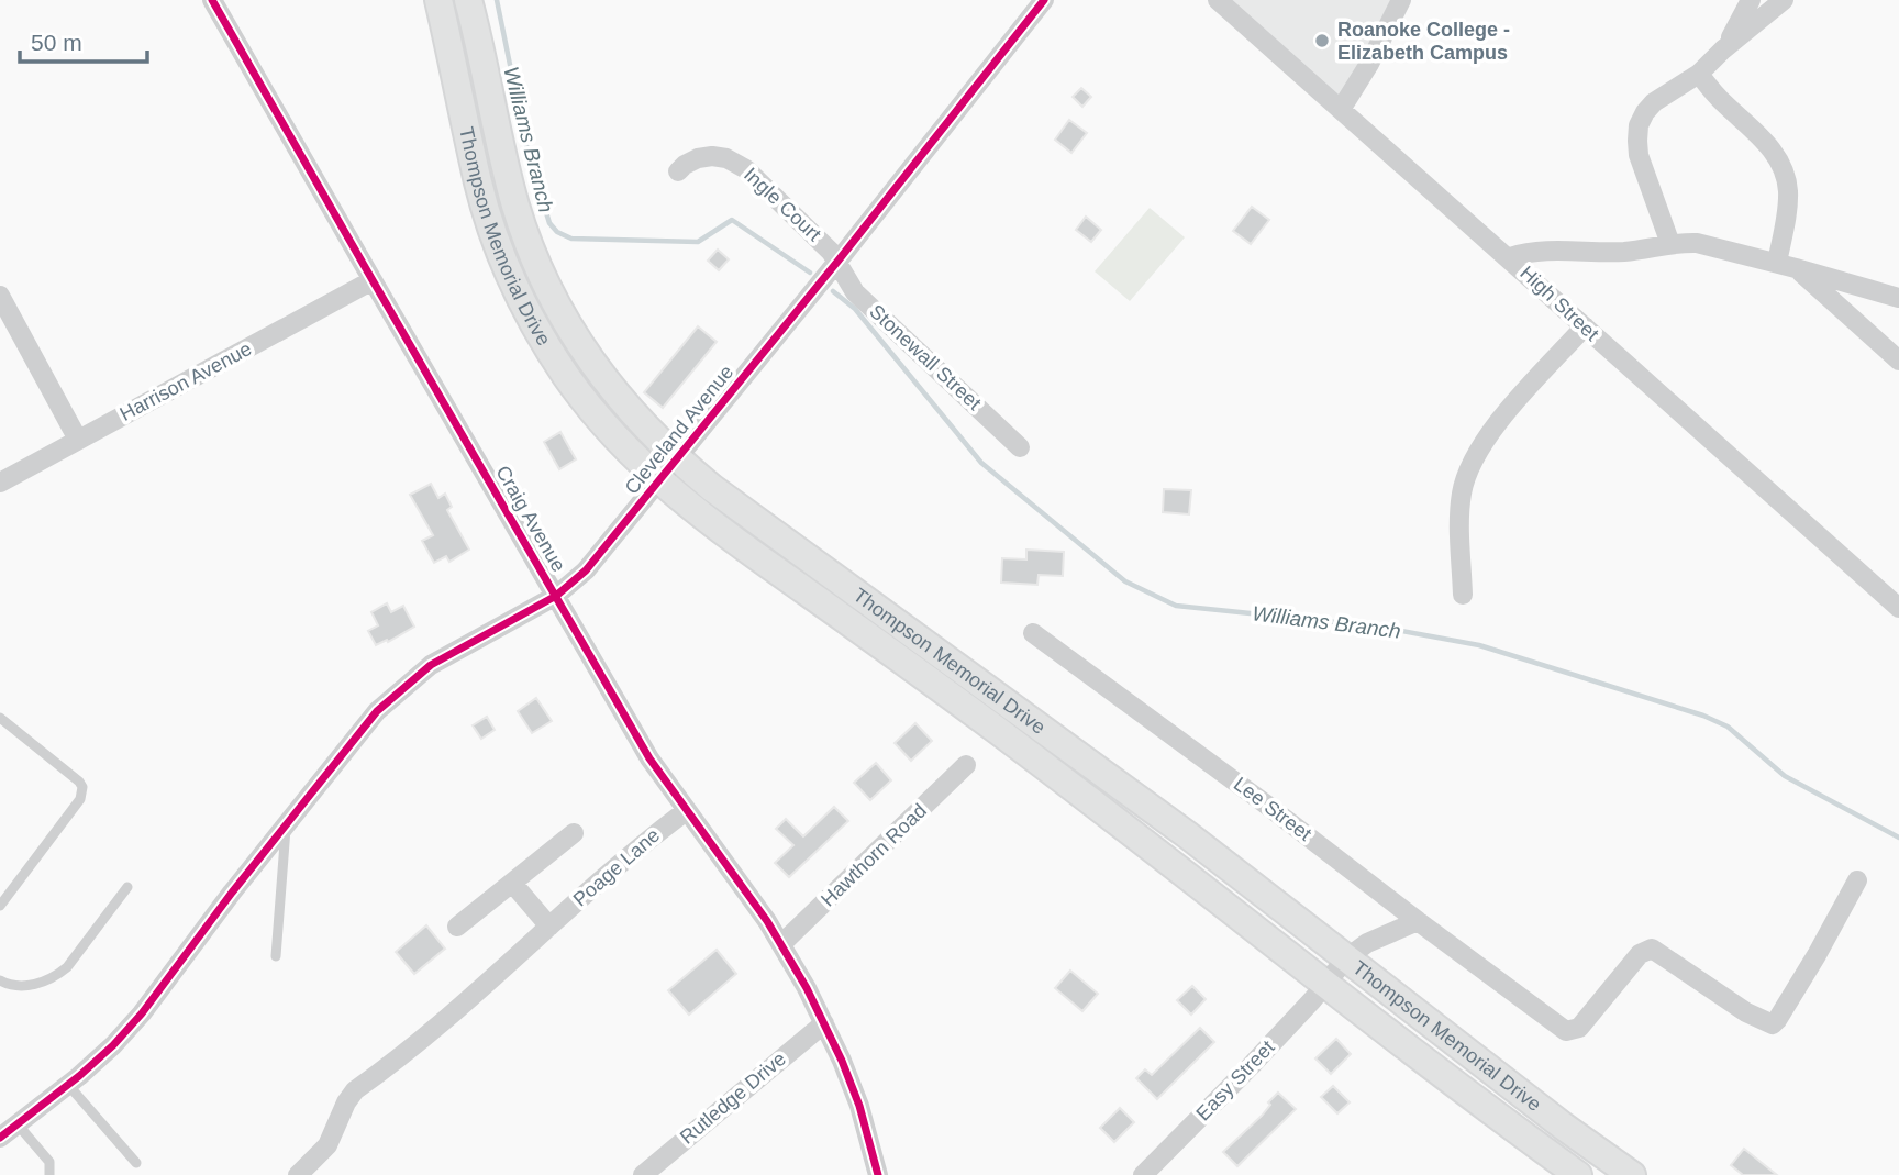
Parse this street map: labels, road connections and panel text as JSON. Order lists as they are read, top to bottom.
{
  "streets": {
    "main road": ["Thompson Memorial Drive"],
    "street": [
      "Ingle Court",
      "High Street",
      "Stonewall Street",
      "Harrison Avenue",
      "Cleveland Avenue",
      "Craig Avenue",
      "Lee Street",
      "Hawthorn Road",
      "Poage Lane",
      "Easy Street",
      "Rutledge Drive"
    ]
  },
  "crossings": [
    ["Ingle Court", "Stonewall Street"],
    ["Ingle Court", "Cleveland Avenue"],
    ["Thompson Memorial Drive", "Cleveland Avenue"],
    ["Thompson Memorial Drive", "Easy Street"],
    ["Stonewall Street", "Cleveland Avenue"],
    ["Harrison Avenue", "Craig Avenue"],
    ["Cleveland Avenue", "Craig Avenue"],
    ["Craig Avenue", "Hawthorn Road"],
    ["Craig Avenue", "Poage Lane"],
    ["Craig Avenue", "Rutledge Drive"]
  ],
  "water": ["Williams Branch"],
  "places": ["Roanoke College - Elizabeth Campus"],
  "scale_bar": "50 m"
}
